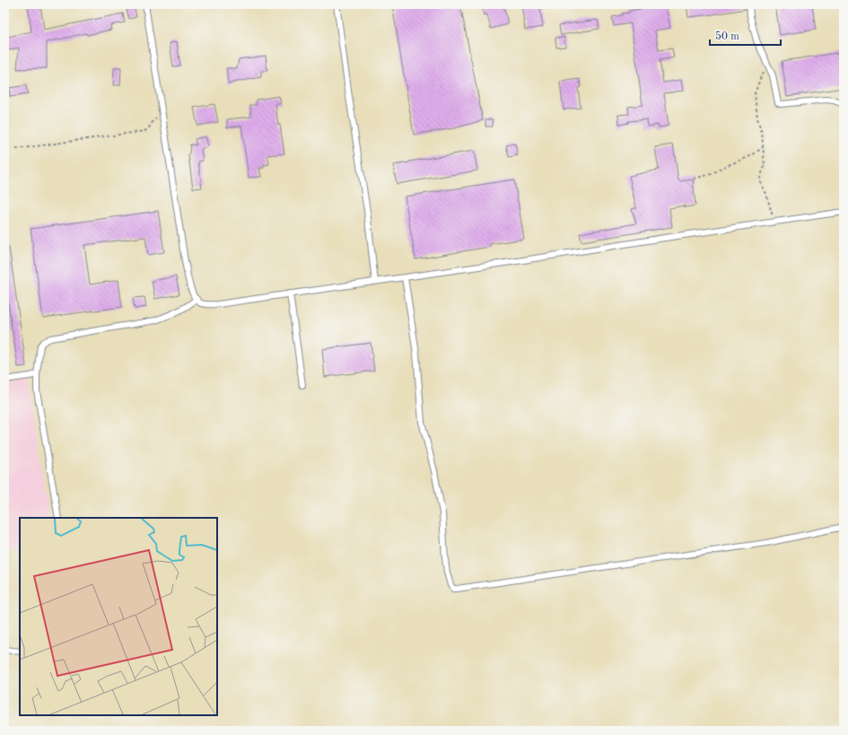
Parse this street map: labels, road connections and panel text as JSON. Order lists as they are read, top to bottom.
{
  "scale_bar": "50 m"
}
